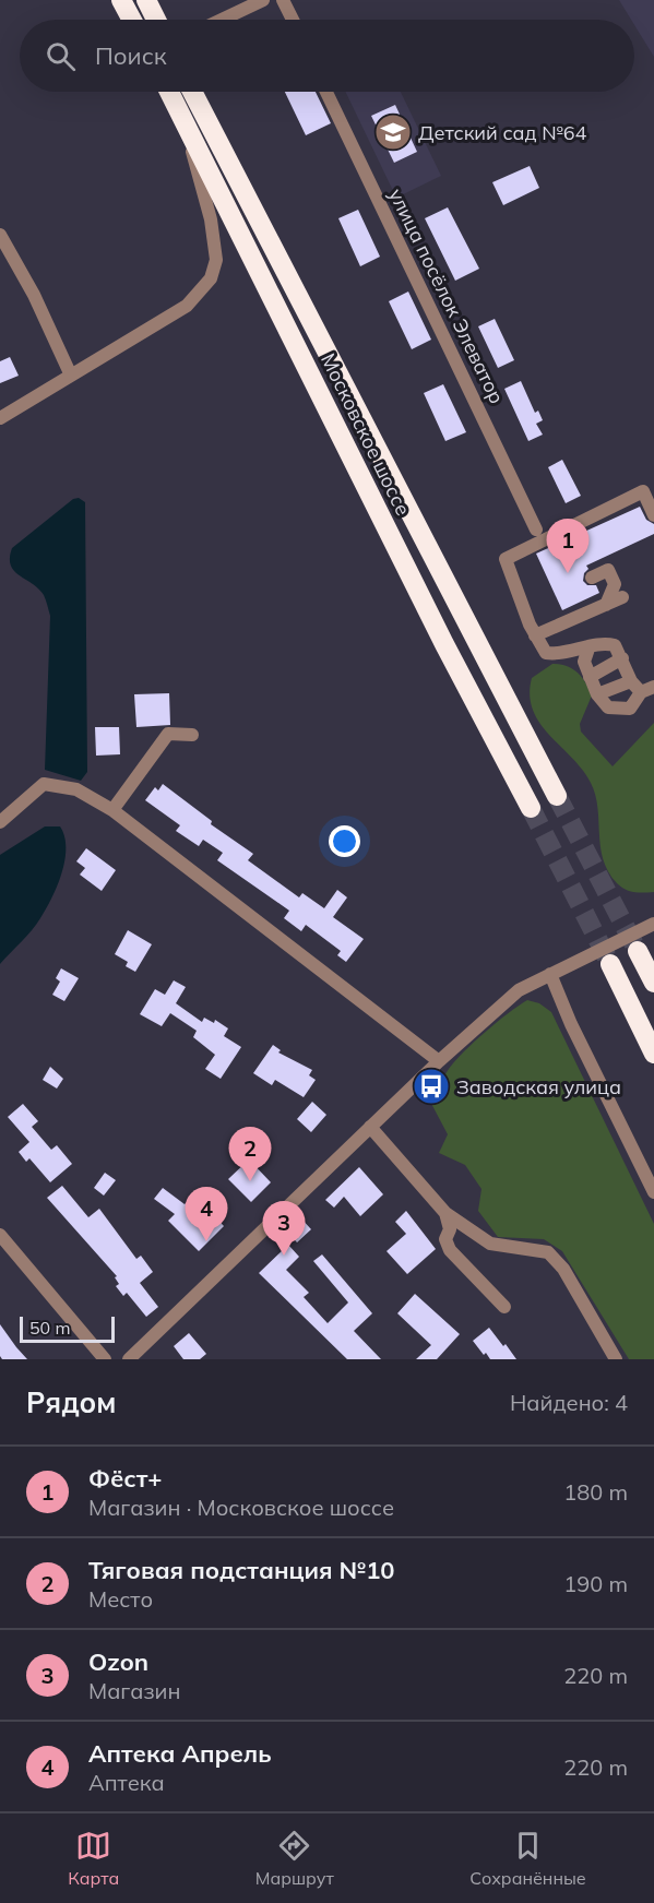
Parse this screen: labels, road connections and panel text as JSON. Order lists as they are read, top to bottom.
{
  "streets": {
    "highway": ["Московское шоссе"],
    "street": ["улица посёлок Элеватор"]
  },
  "places": {
    "school or university": ["Детский сад №64"],
    "bus stop": ["Заводская улица"]
  },
  "scale_bar": "50 m",
  "page": {
    "search": "Поиск",
    "pins": [
      "1",
      "2",
      "4",
      "3"
    ],
    "scale": "50 m",
    "heading": ["Рядом", "Найдено: 4"],
    "list": [
      {
        "mark": "1",
        "name": "Фёст+",
        "note": "Магазин · Московское шоссе",
        "value": "180 m"
      },
      {
        "mark": "2",
        "name": "Тяговая подстанция №10",
        "note": "Место",
        "value": "190 m"
      },
      {
        "mark": "3",
        "name": "Ozon",
        "note": "Магазин",
        "value": "220 m"
      },
      {
        "mark": "4",
        "name": "Аптека Апрель",
        "note": "Аптека",
        "value": "220 m"
      }
    ],
    "nav": ["Карта", "Маршрут", "Сохранённые"]
  }
}
